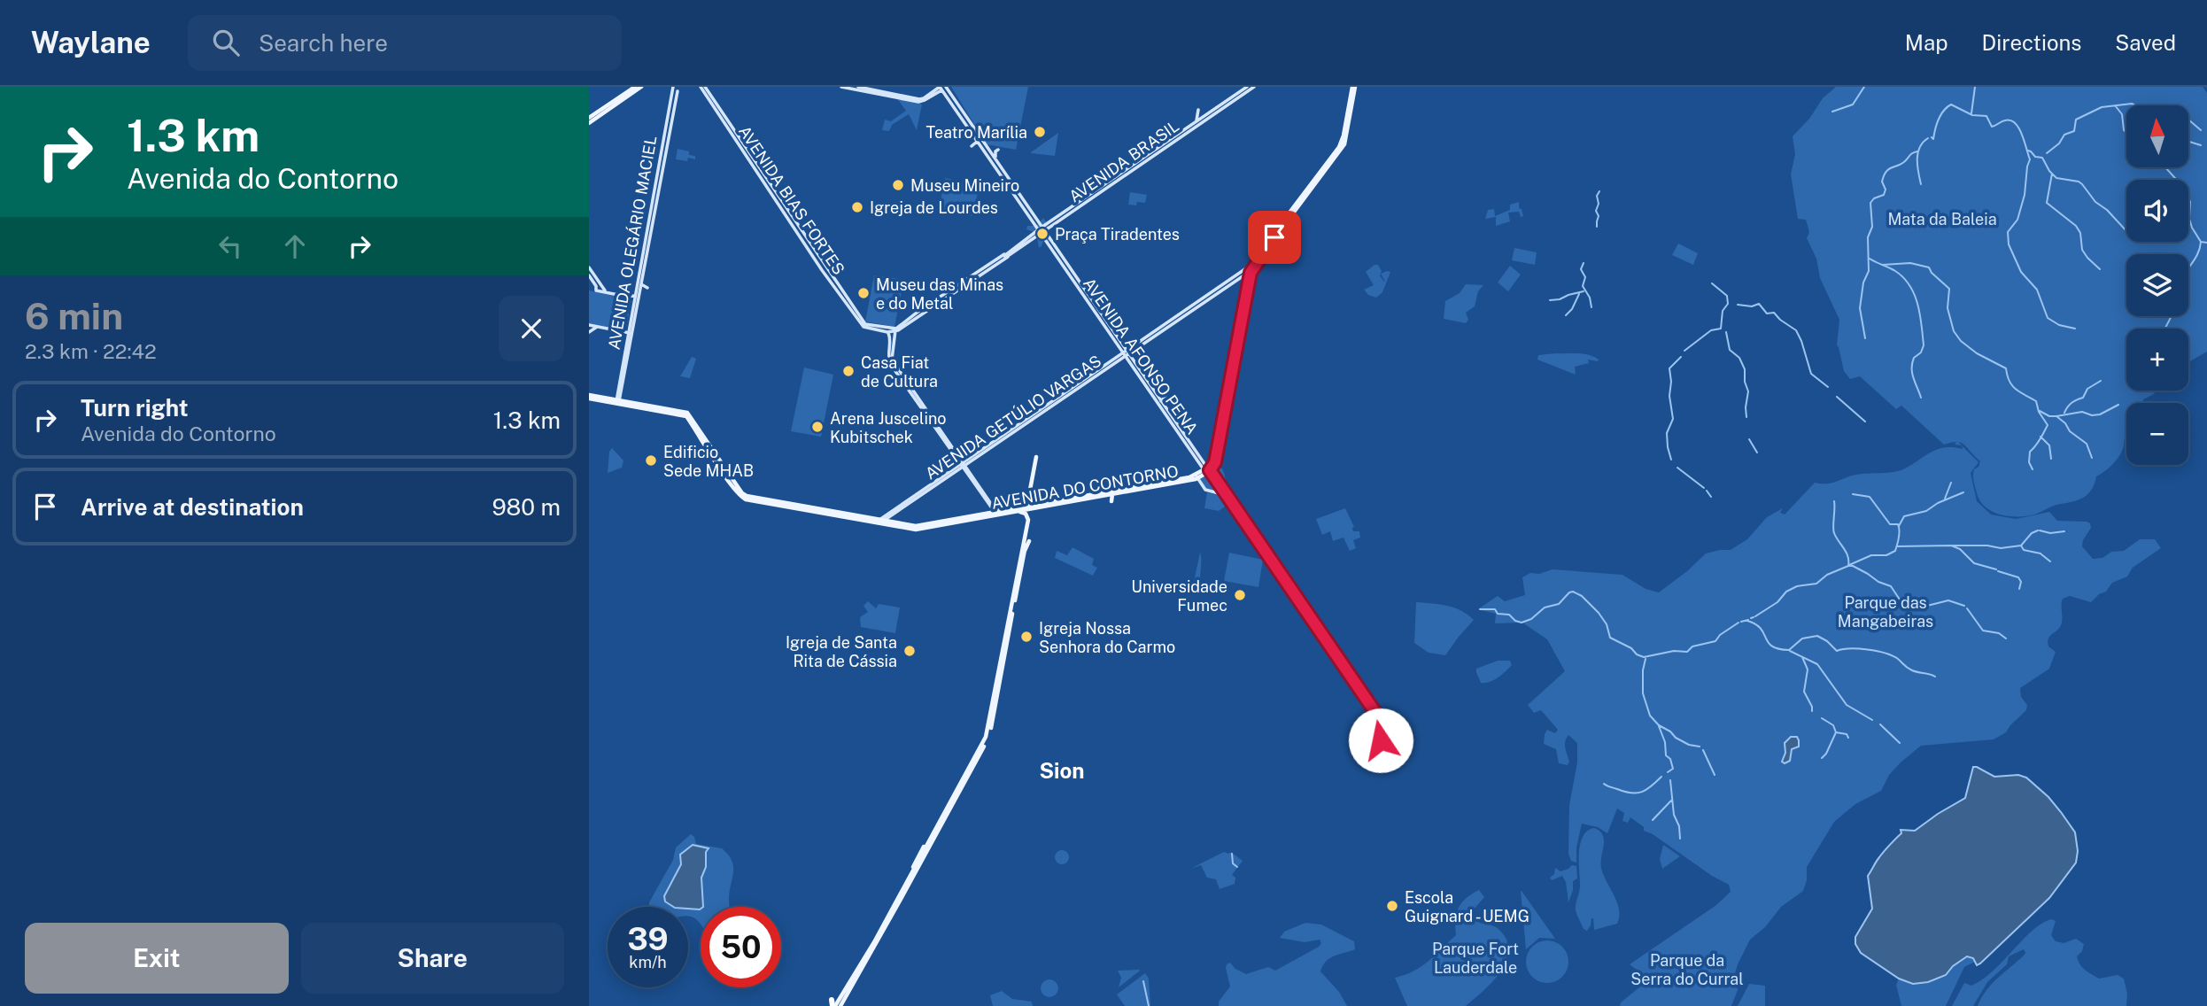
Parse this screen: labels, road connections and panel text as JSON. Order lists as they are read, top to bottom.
{
  "streets": {
    "main road": [
      "AVENIDA BRASIL",
      "AVENIDA BIAS FORTES",
      "AVENIDA OLEGÁRIO MACIEL",
      "AVENIDA AFONSO PENA",
      "AVENIDA GETÚLIO VARGAS",
      "AVENIDA DO CONTORNO"
    ]
  },
  "crossings": [
    ["AVENIDA BRASIL", "AVENIDA AFONSO PENA"],
    ["AVENIDA AFONSO PENA", "AVENIDA GETÚLIO VARGAS"],
    ["AVENIDA AFONSO PENA", "AVENIDA DO CONTORNO"],
    ["AVENIDA GETÚLIO VARGAS", "AVENIDA DO CONTORNO"]
  ],
  "districts": ["Sion"],
  "parks": [
    "Mata da Baleia",
    "Parque das Mangabeiras",
    "Parque Fort Lauderdale",
    "Parque da Serra do Curral"
  ],
  "places": [
    "Teatro Marília",
    "Museu Mineiro",
    "Igreja de Lourdes",
    "Praça Tiradentes",
    "Museu das Minas e do Metal",
    "Casa Fiat de Cultura",
    "Arena Juscelino Kubitschek",
    "Edificio Sede MHAB",
    "Universidade Fumec",
    "Igreja Nossa Senhora do Carmo",
    "Igreja de Santa Rita de Cássia",
    "Escola Guignard - UEMG"
  ],
  "north": "top",
  "page": {
    "header": "Waylane",
    "search": "Search here",
    "nav": ["Map", "Directions", "Saved"],
    "turn": ["1.3 km", "Avenida do Contorno"],
    "map_buttons": ["+", "−"],
    "heading": ["6 min", "2.3 km · 22:42"],
    "list": [
      {
        "name": "Turn right",
        "note": "Avenida do Contorno",
        "value": "1.3 km"
      },
      {
        "name": "Arrive at destination",
        "value": "980 m"
      }
    ],
    "speed": "39 km/h",
    "limit": "50",
    "buttons": ["Exit", "Share"]
  }
}
